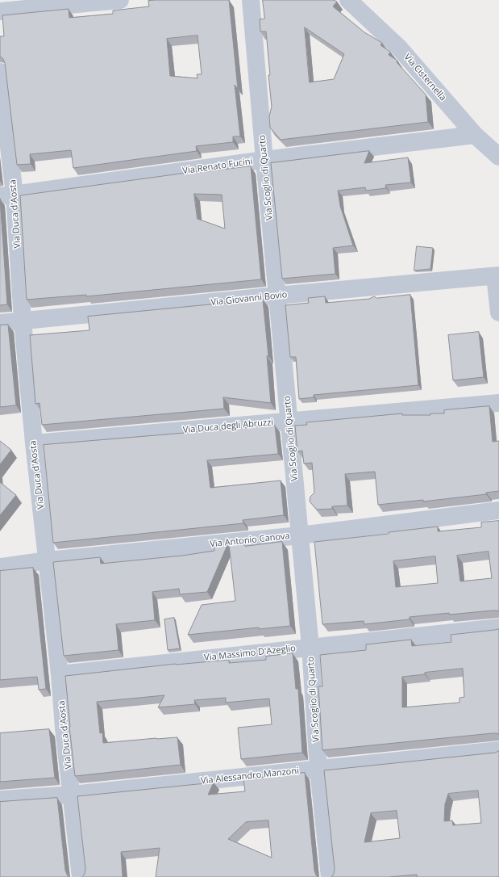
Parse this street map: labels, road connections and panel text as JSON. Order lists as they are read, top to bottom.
{
  "streets": {
    "street": [
      "Via Cisternella",
      "Via Renato Fucini",
      "Via Scoglio di Quarto",
      "Via Duca d'Aosta",
      "Via Giovanni Bovio",
      "Via Duca degli Abruzzi",
      "Via Antonio Canova",
      "Via Massimo D'Azeglio",
      "Via Alessandro Manzoni"
    ]
  },
  "crossings": [
    ["Via Cisternella", "Via Renato Fucini"],
    ["Via Renato Fucini", "Via Scoglio di Quarto"],
    ["Via Renato Fucini", "Via Duca d'Aosta"],
    ["Via Scoglio di Quarto", "Via Giovanni Bovio"],
    ["Via Scoglio di Quarto", "Via Duca degli Abruzzi"],
    ["Via Scoglio di Quarto", "Via Antonio Canova"],
    ["Via Scoglio di Quarto", "Via Massimo D'Azeglio"],
    ["Via Scoglio di Quarto", "Via Alessandro Manzoni"],
    ["Via Duca d'Aosta", "Via Giovanni Bovio"],
    ["Via Duca d'Aosta", "Via Duca degli Abruzzi"],
    ["Via Duca d'Aosta", "Via Antonio Canova"],
    ["Via Duca d'Aosta", "Via Massimo D'Azeglio"],
    ["Via Duca d'Aosta", "Via Alessandro Manzoni"]
  ]
}
